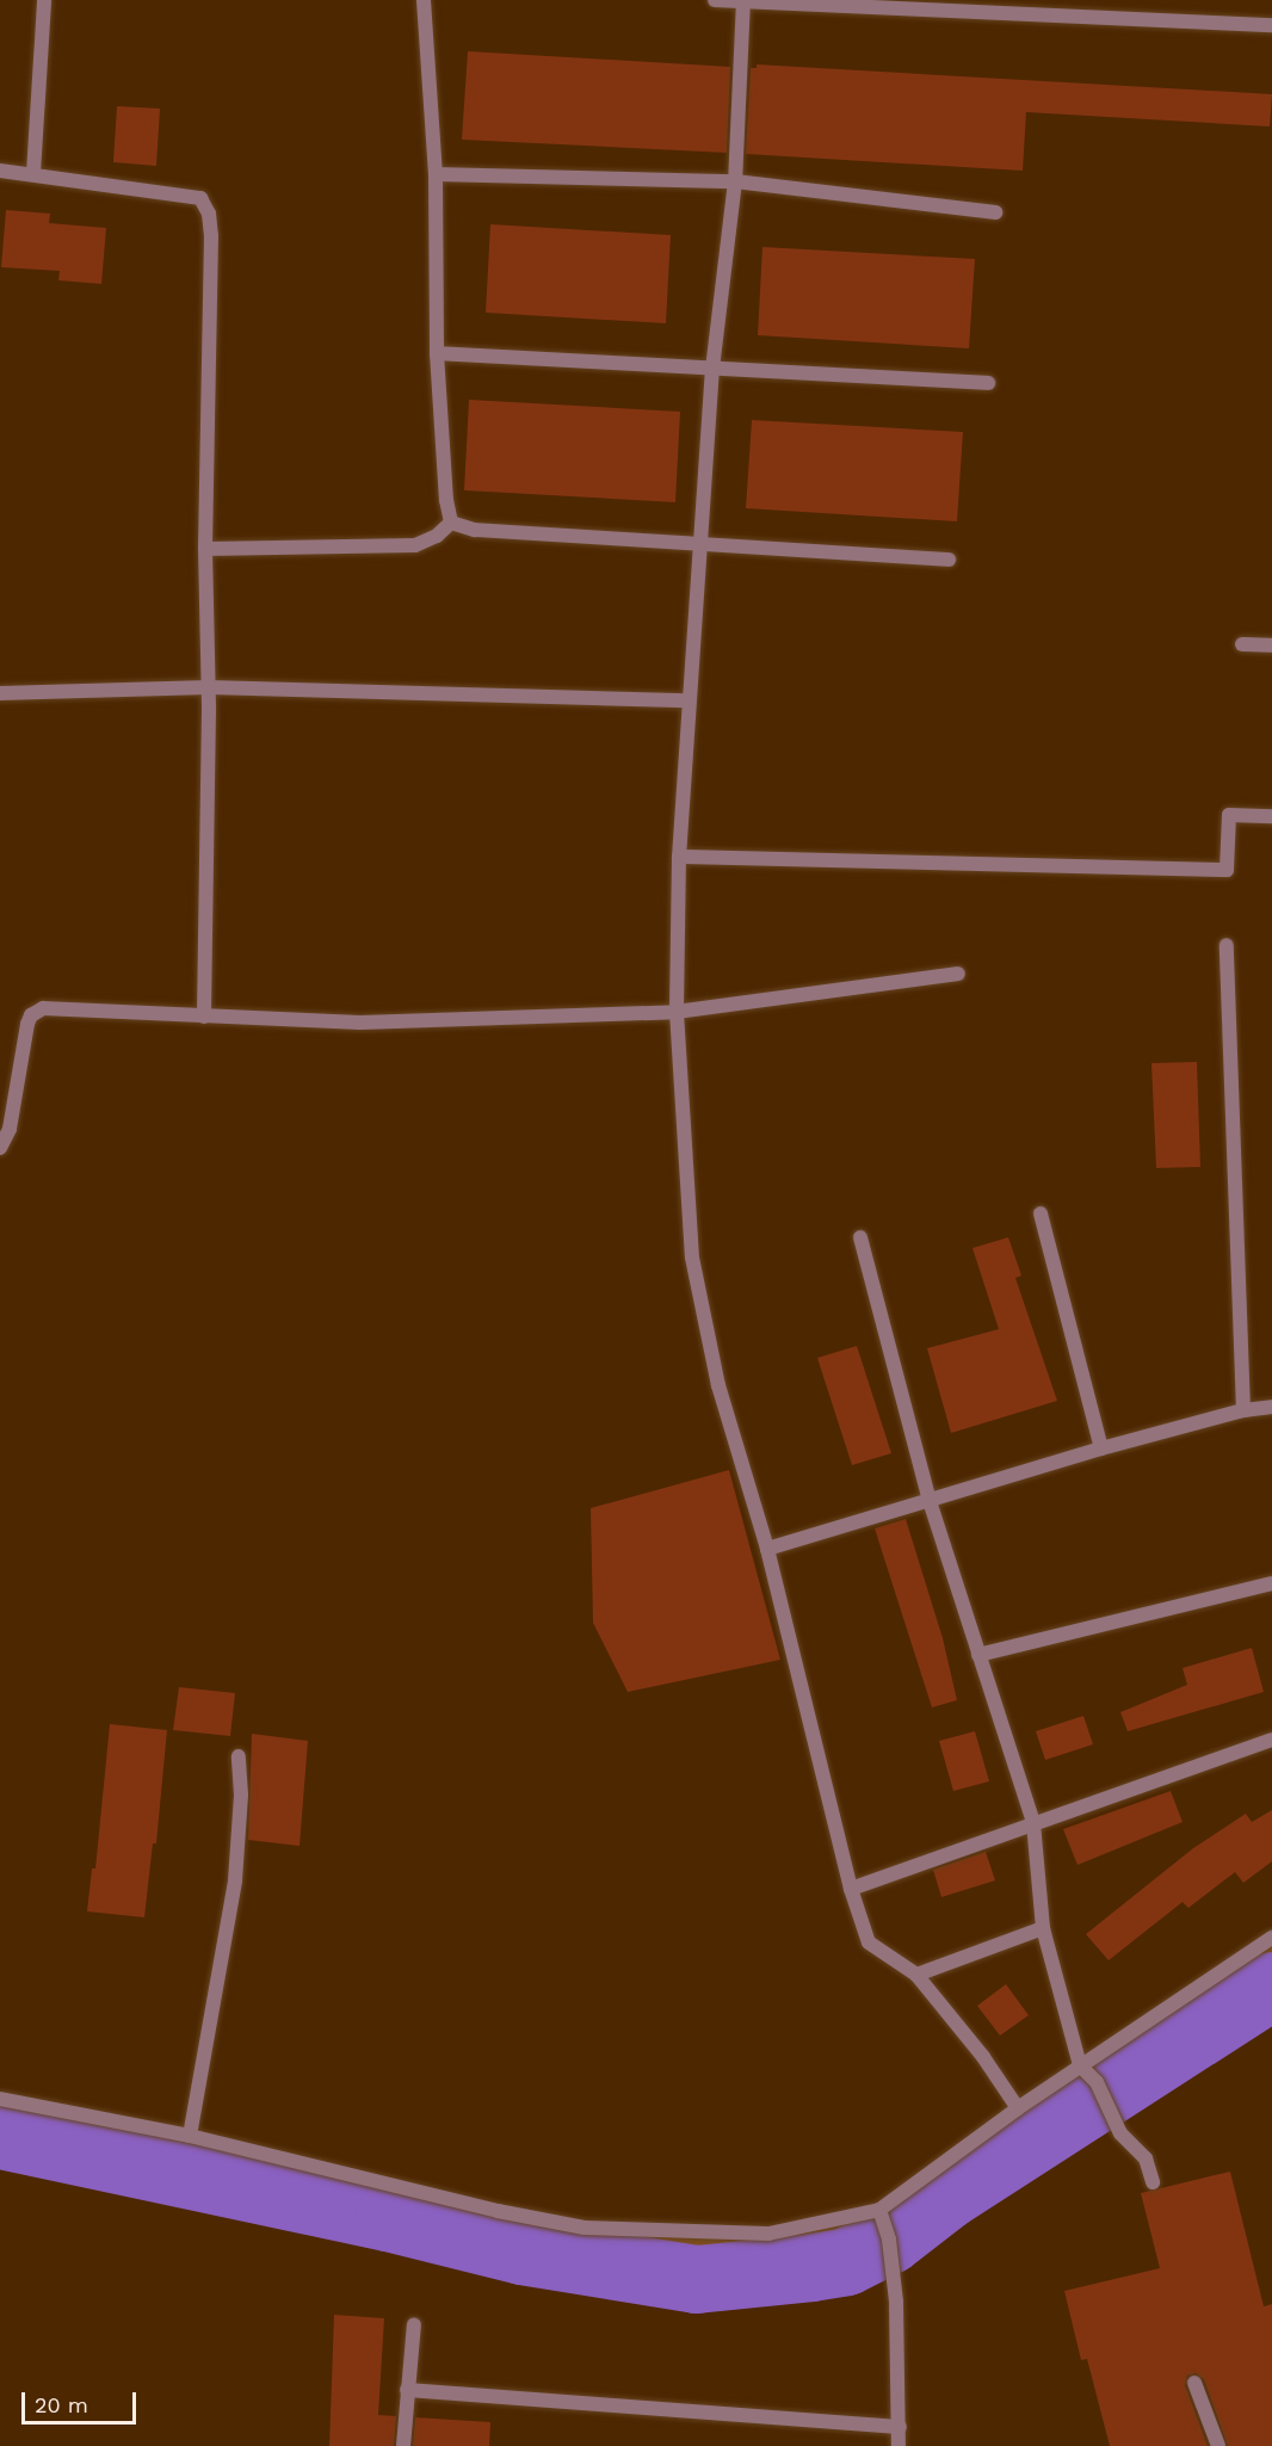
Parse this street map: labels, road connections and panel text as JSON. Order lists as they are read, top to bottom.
{
  "scale_bar": "20 m"
}
